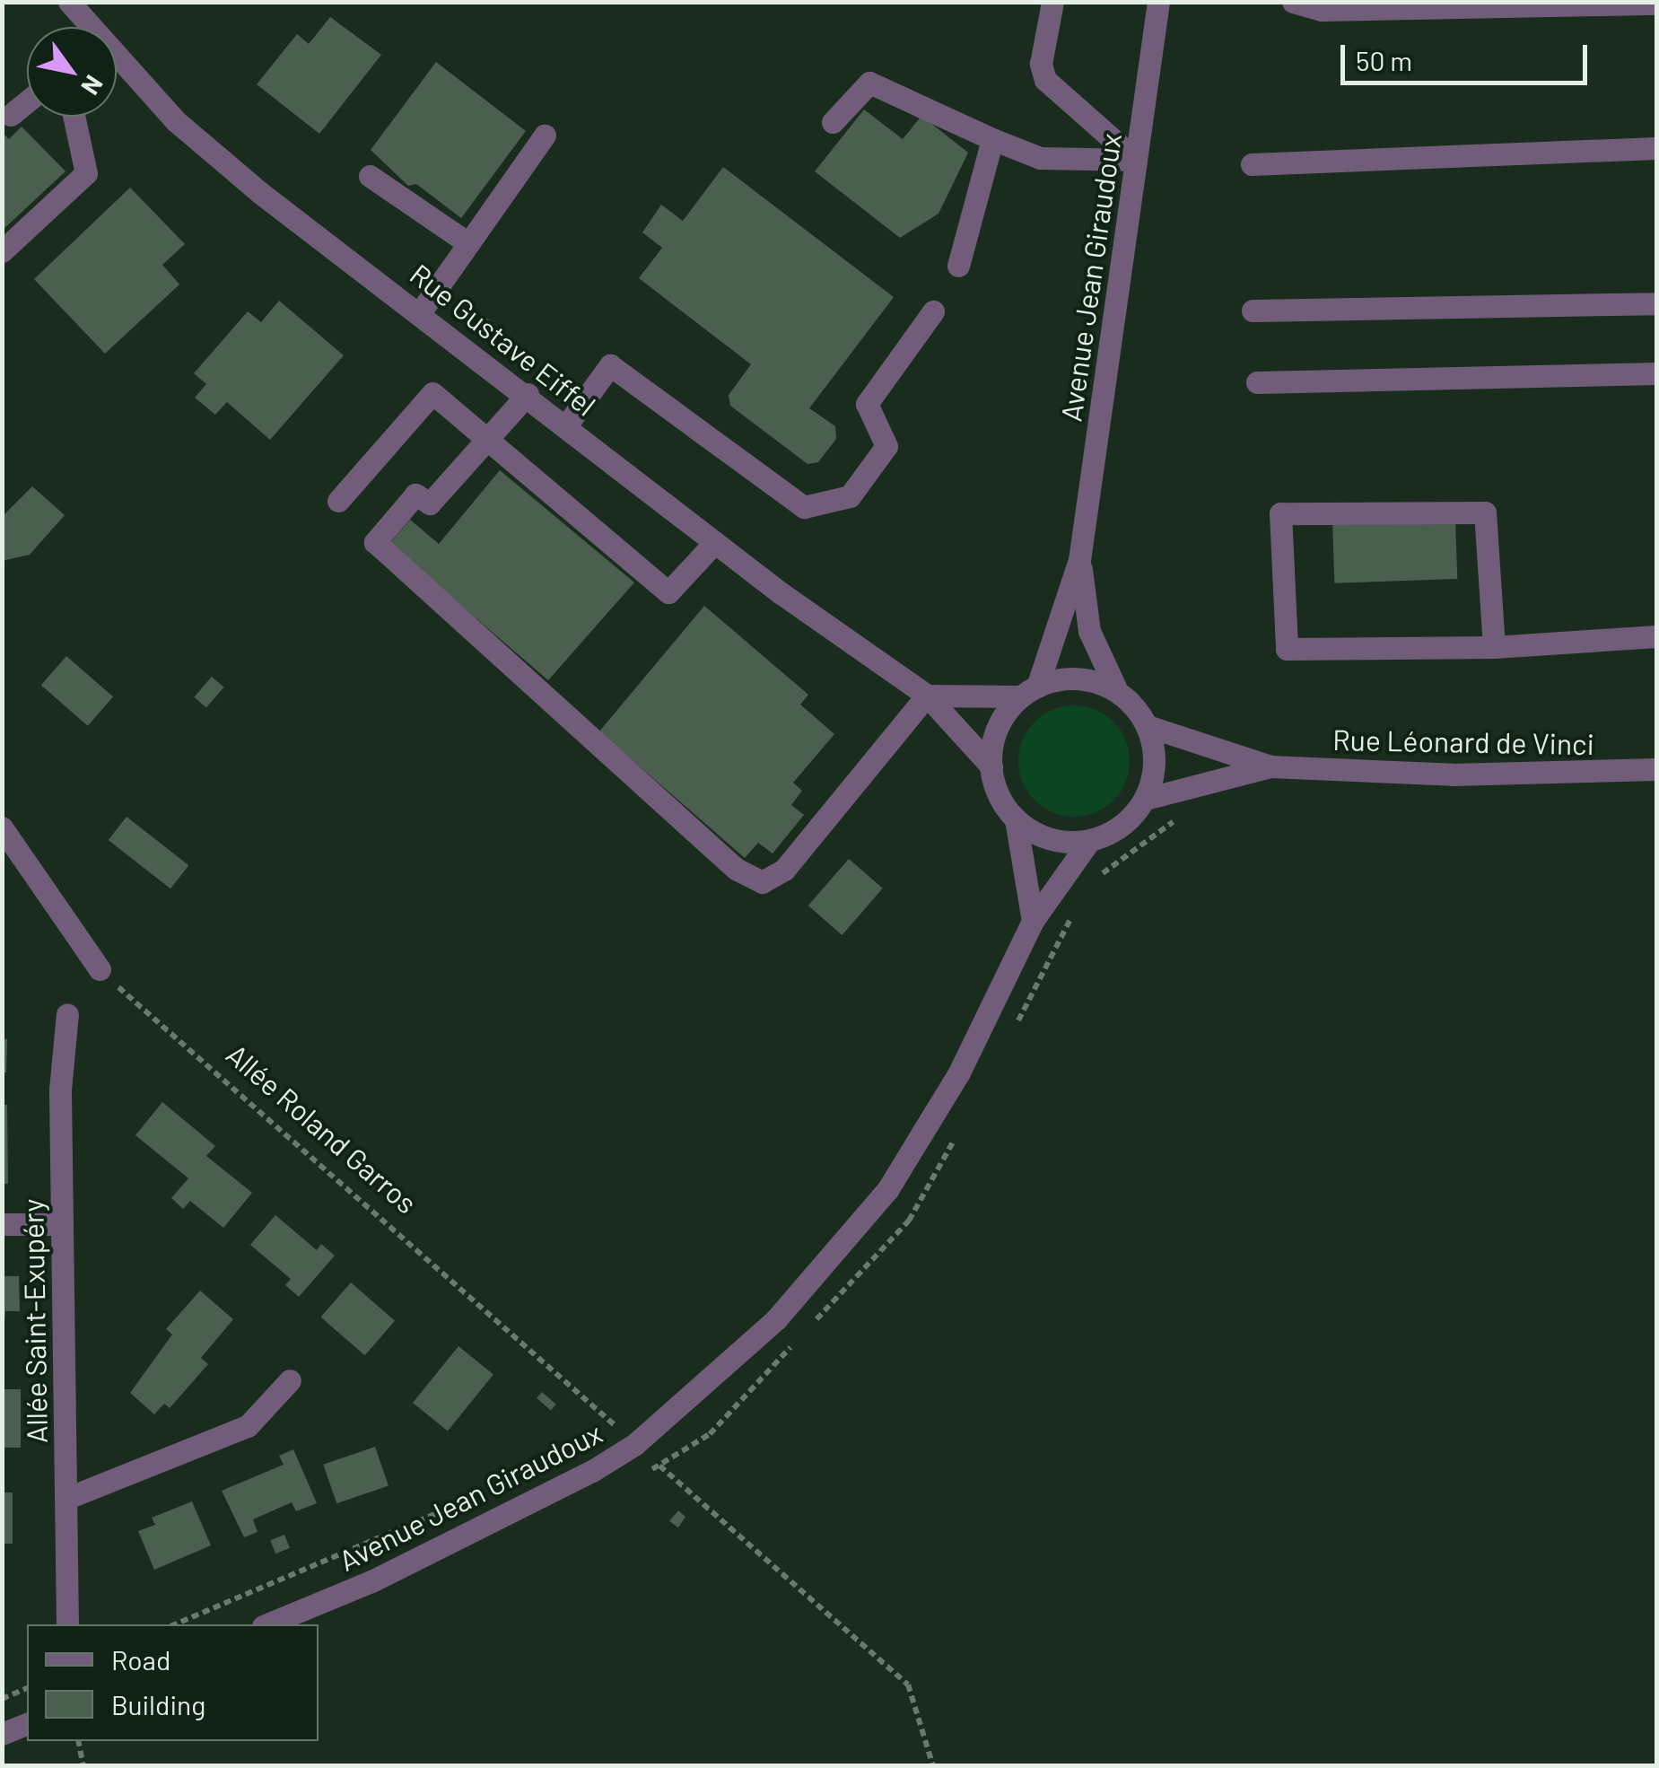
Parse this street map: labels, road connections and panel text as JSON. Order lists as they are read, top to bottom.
{
  "streets": {
    "street": [
      "Avenue Jean Giraudoux",
      "Rue Gustave Eiffel",
      "Rue Léonard de Vinci",
      "Allée Saint-Exupéry"
    ],
    "path": ["Allée Roland Garros"]
  },
  "crossings": [
    ["Avenue Jean Giraudoux", "Rue Gustave Eiffel"],
    ["Avenue Jean Giraudoux", "Rue Léonard de Vinci"],
    ["Avenue Jean Giraudoux", "Allée Roland Garros"],
    ["Rue Gustave Eiffel", "Rue Léonard de Vinci"]
  ],
  "legend": ["Road", "Building"],
  "scale_bar": "50 m",
  "north": "bottom right"
}
